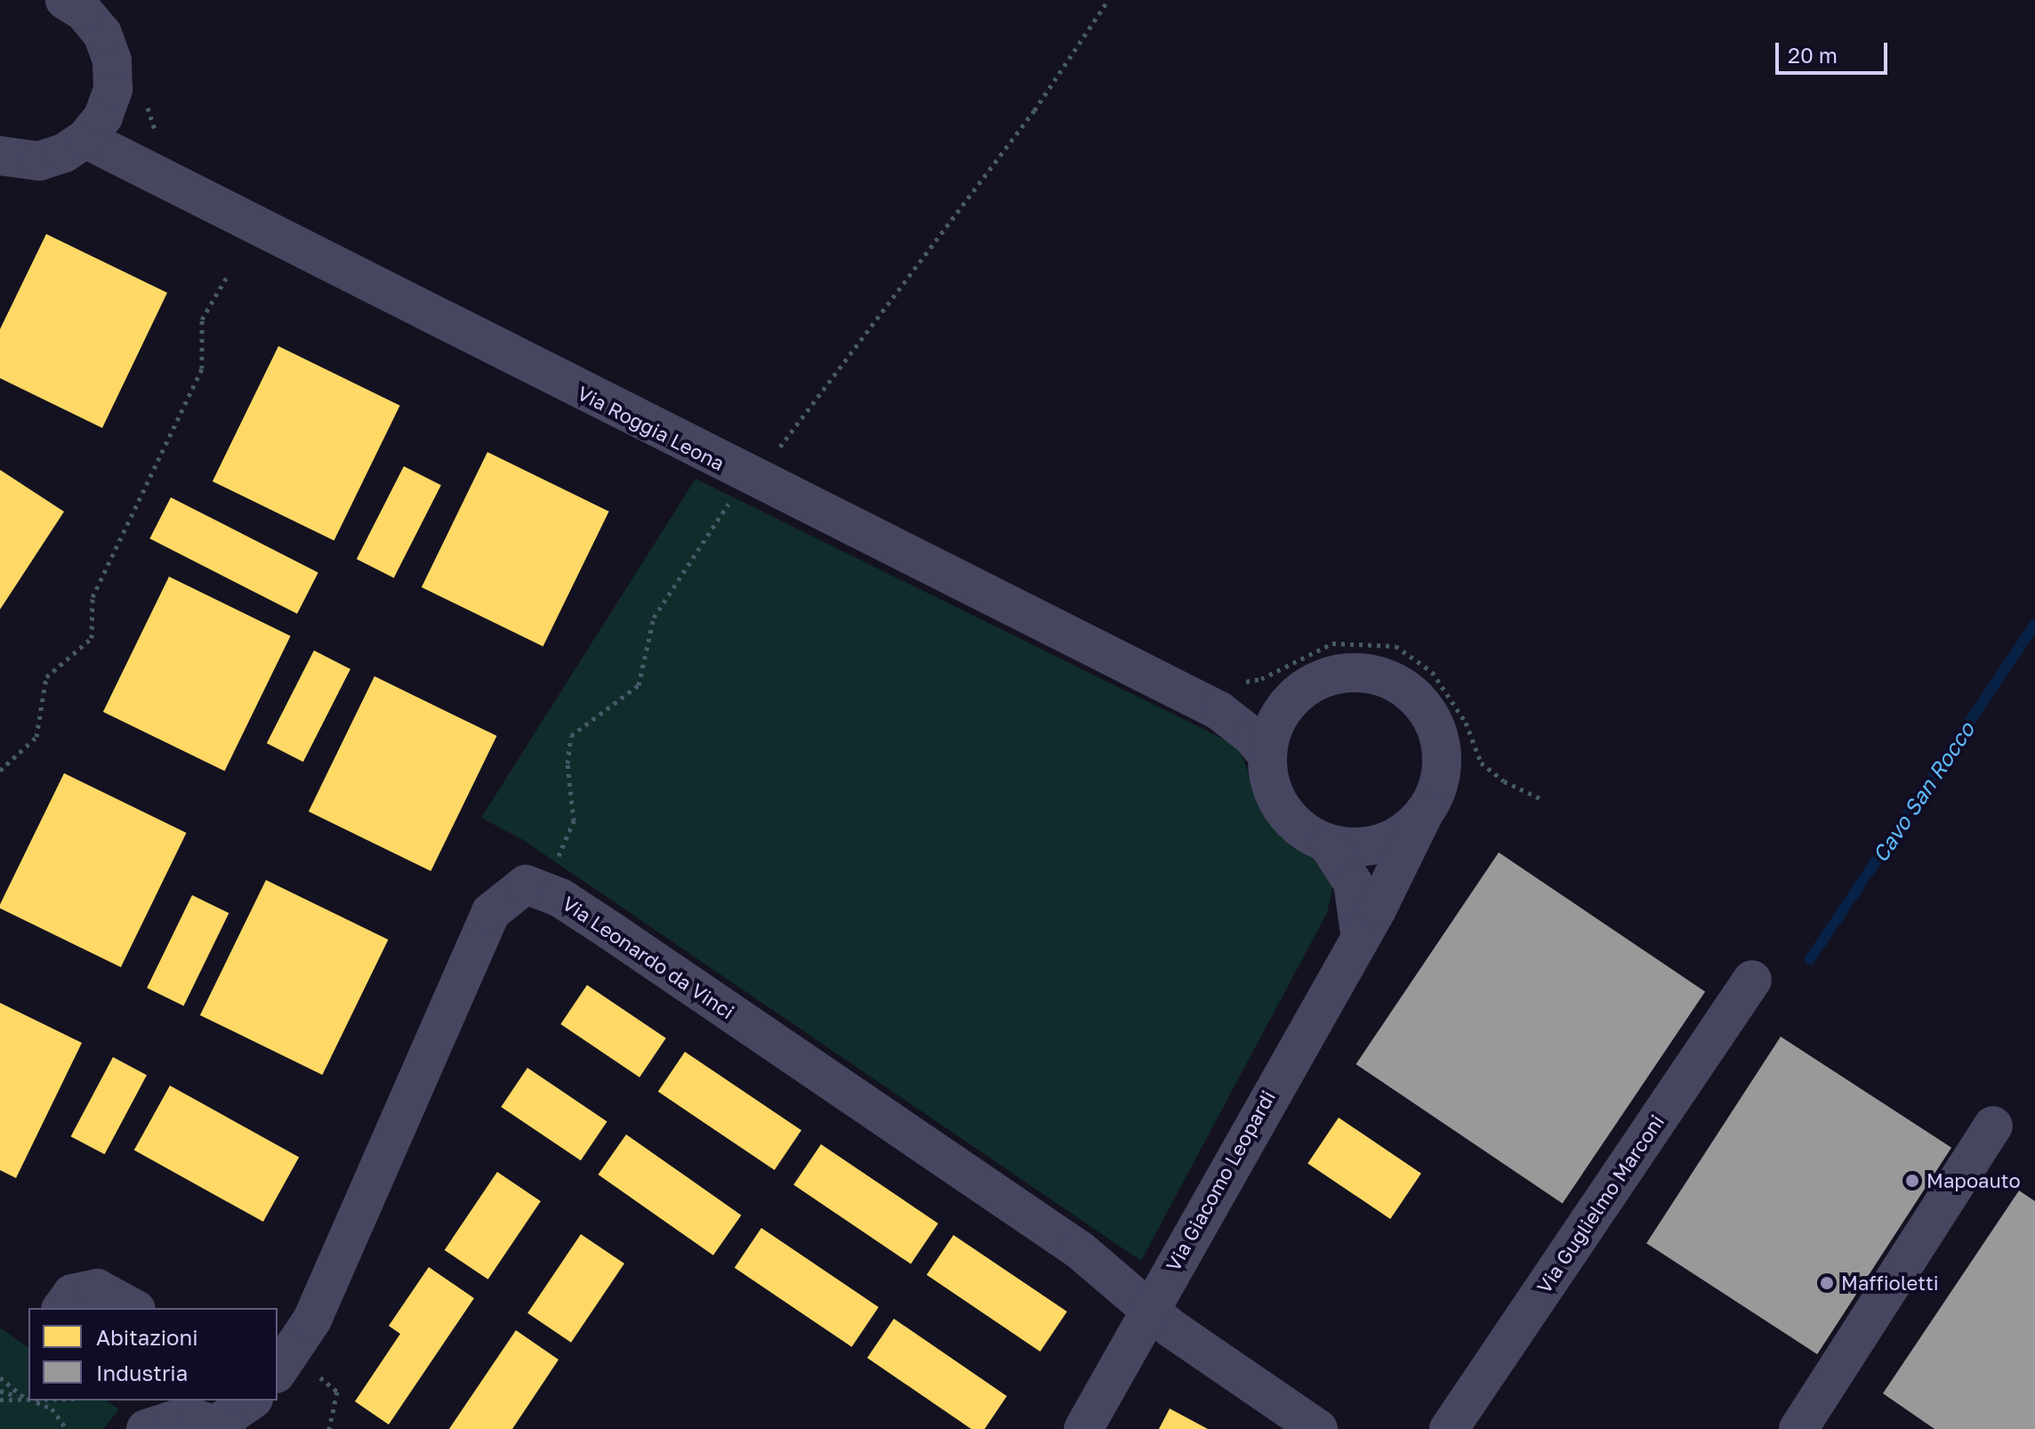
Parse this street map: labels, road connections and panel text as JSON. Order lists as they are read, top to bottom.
{
  "streets": {
    "street": [
      "Via Roggia Leona",
      "Via Leonardo da Vinci",
      "Via Giacomo Leopardi",
      "Via Guglielmo Marconi"
    ]
  },
  "crossings": [
    ["Via Roggia Leona", "Via Giacomo Leopardi"],
    ["Via Leonardo da Vinci", "Via Giacomo Leopardi"]
  ],
  "water": ["Cavo San Rocco"],
  "places": ["Mapoauto", "Maffioletti"],
  "legend": ["Abitazioni", "Industria"],
  "scale_bar": "20 m"
}
